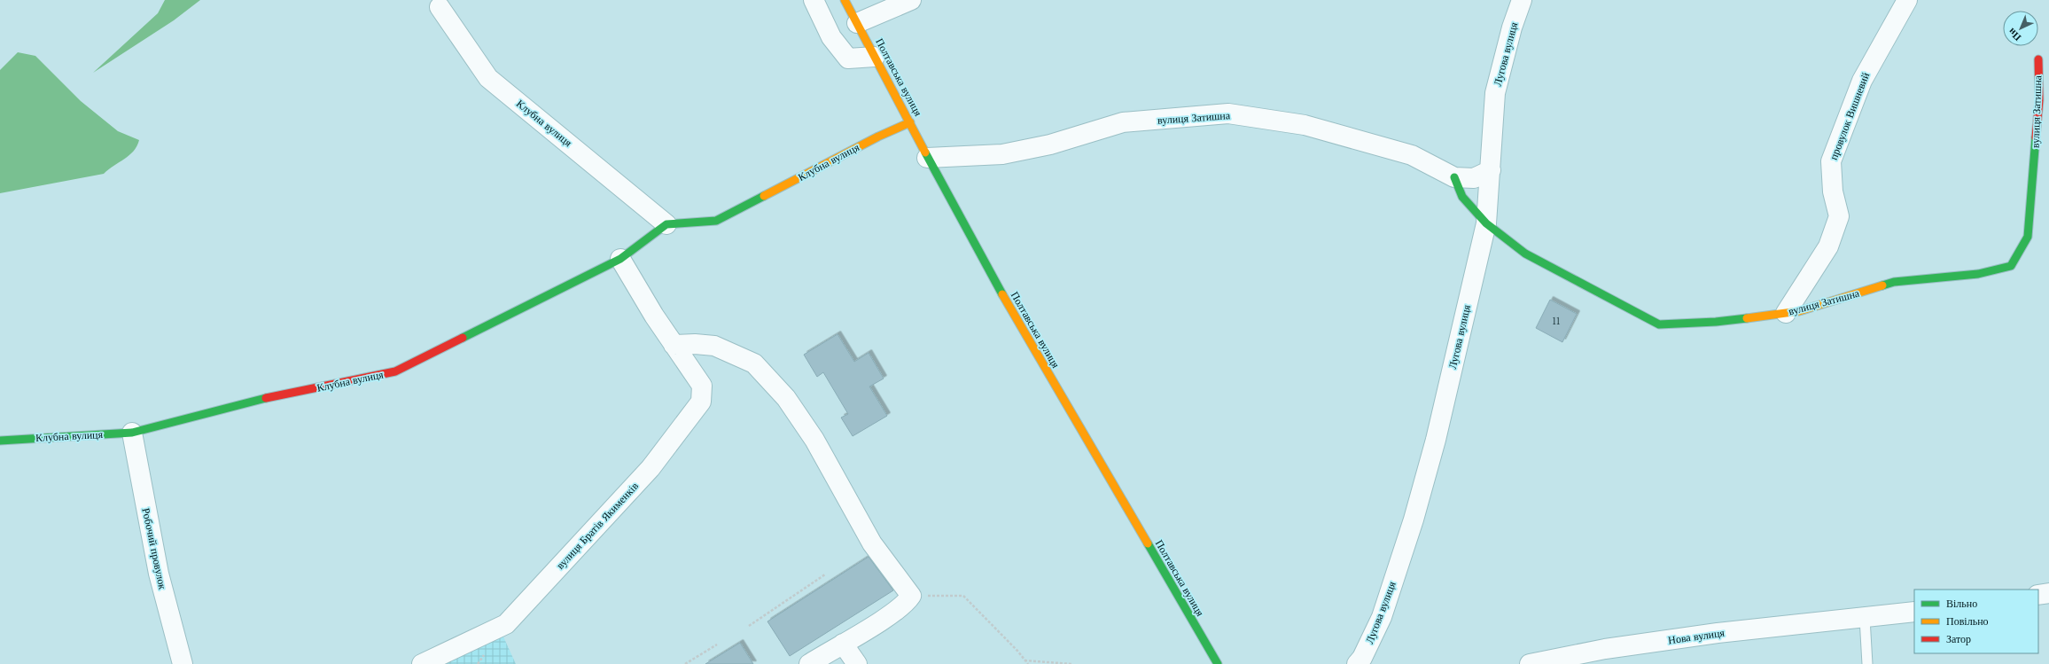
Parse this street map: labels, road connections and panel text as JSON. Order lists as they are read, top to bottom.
{
  "streets": {
    "street": [
      "Лугова вулиця",
      "Полтавська вулиця",
      "вулиця Затишна",
      "провулок Вишневий",
      "Клубна вулиця",
      "вулиця Братів Якименків",
      "Робочий провулок",
      "Нова вулиця"
    ]
  },
  "crossings": [
    ["Лугова вулиця", "вулиця Затишна"],
    ["Полтавська вулиця", "вулиця Затишна"],
    ["Полтавська вулиця", "Клубна вулиця"],
    ["вулиця Затишна", "провулок Вишневий"],
    ["Клубна вулиця", "вулиця Братів Якименків"],
    ["Клубна вулиця", "Робочий провулок"]
  ],
  "house_numbers": ["11"],
  "legend": ["Вільно", "Повільно", "Затор"],
  "north": "bottom left"
}
